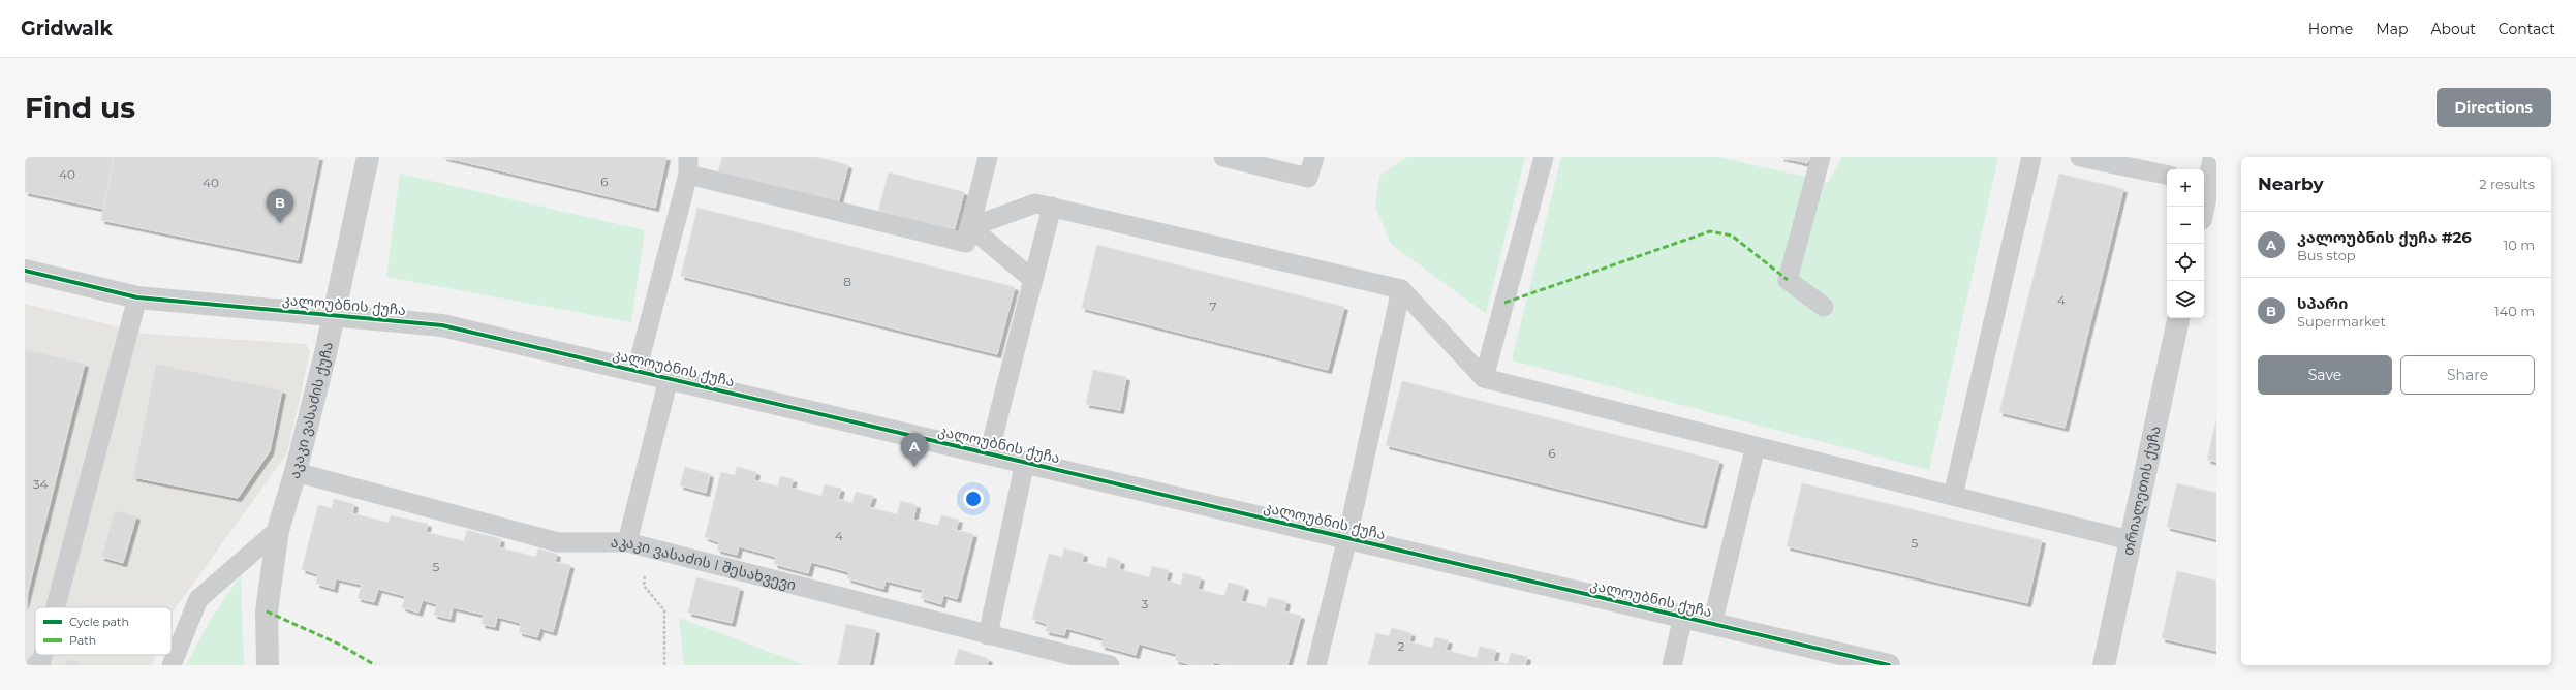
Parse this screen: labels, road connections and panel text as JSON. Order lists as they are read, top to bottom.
{
  "streets": {
    "street": ["კალოუბნის ქუჩა", "აკაკი ვასაძის ქუჩა", "თრიალეთის ქუჩა"],
    "lane": ["აკაკი ვასაძის I შესახვევი"]
  },
  "crossings": [
    ["კალოუბნის ქუჩა", "აკაკი ვასაძის ქუჩა"],
    ["აკაკი ვასაძის ქუჩა", "აკაკი ვასაძის I შესახვევი"]
  ],
  "house_numbers": [
    "40",
    "6",
    "40",
    "8",
    "4",
    "7",
    "6",
    "34",
    "4",
    "5",
    "5",
    "3",
    "2"
  ],
  "legend": ["Cycle path", "Path"],
  "page": {
    "header": "Gridwalk",
    "nav": [
      "Home",
      "Map",
      "About",
      "Contact"
    ],
    "buttons": [
      "Directions",
      ["Save", "Share"]
    ],
    "title": "Find us",
    "heading": ["Nearby", "2 results"],
    "map_buttons": ["+", "−"],
    "pins": ["B", "A"],
    "list": [
      {
        "mark": "A",
        "name": "კალოუბნის ქუჩა #26",
        "note": "Bus stop",
        "value": "10 m"
      },
      {
        "mark": "B",
        "name": "სპარი",
        "note": "Supermarket",
        "value": "140 m"
      }
    ]
  }
}
